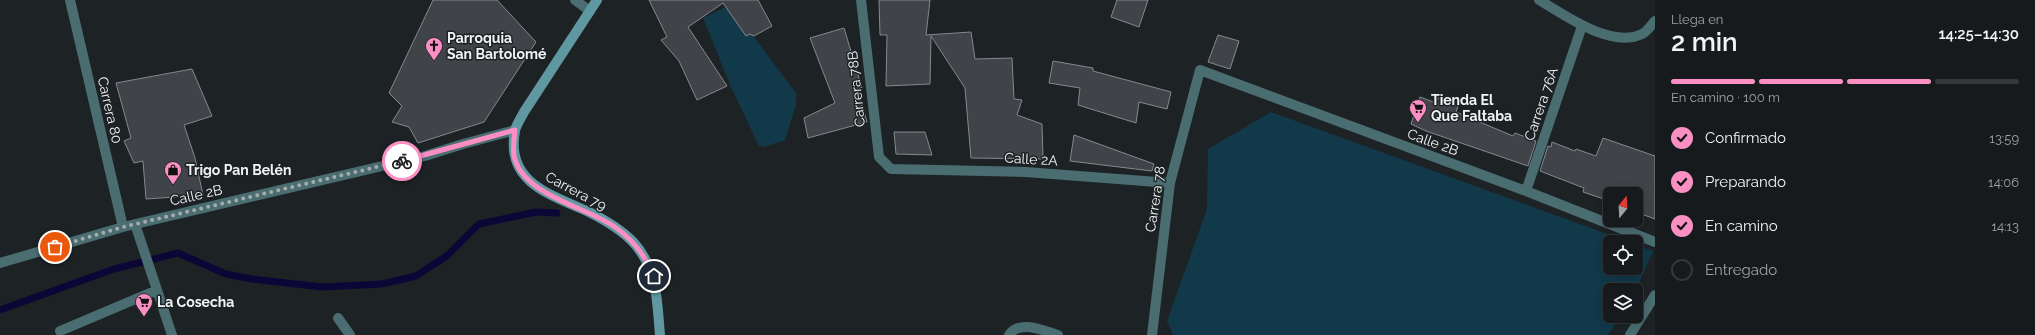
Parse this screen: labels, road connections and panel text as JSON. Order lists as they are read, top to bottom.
{
  "streets": {
    "main road": ["Carrera 79"],
    "street": [
      "Carrera 78B",
      "Carrera 76A",
      "Carrera 80",
      "Calle 2B",
      "Calle 2A",
      "Carrera 78"
    ]
  },
  "crossings": [
    ["Carrera 78B", "Calle 2A"],
    ["Carrera 76A", "Calle 2B"],
    ["Carrera 80", "Calle 2B"],
    ["Calle 2B", "Carrera 79"],
    ["Calle 2B", "Carrera 78"],
    ["Calle 2A", "Carrera 78"]
  ],
  "places": {
    "church": ["Parroquia San Bartolomé"],
    "supermarket": ["Tienda El Que Faltaba", "La Cosecha"],
    "shop": ["Trigo Pan Belén"]
  },
  "north": "top",
  "page": {
    "heading": ["2 min", "Llega en", "14:25–14:30"],
    "bar": "En camino · 100 m",
    "list": [
      ["Confirmado", "13:59"],
      ["Preparando", "14:06"],
      ["En camino", "14:13"],
      "Entregado"
    ]
  }
}
